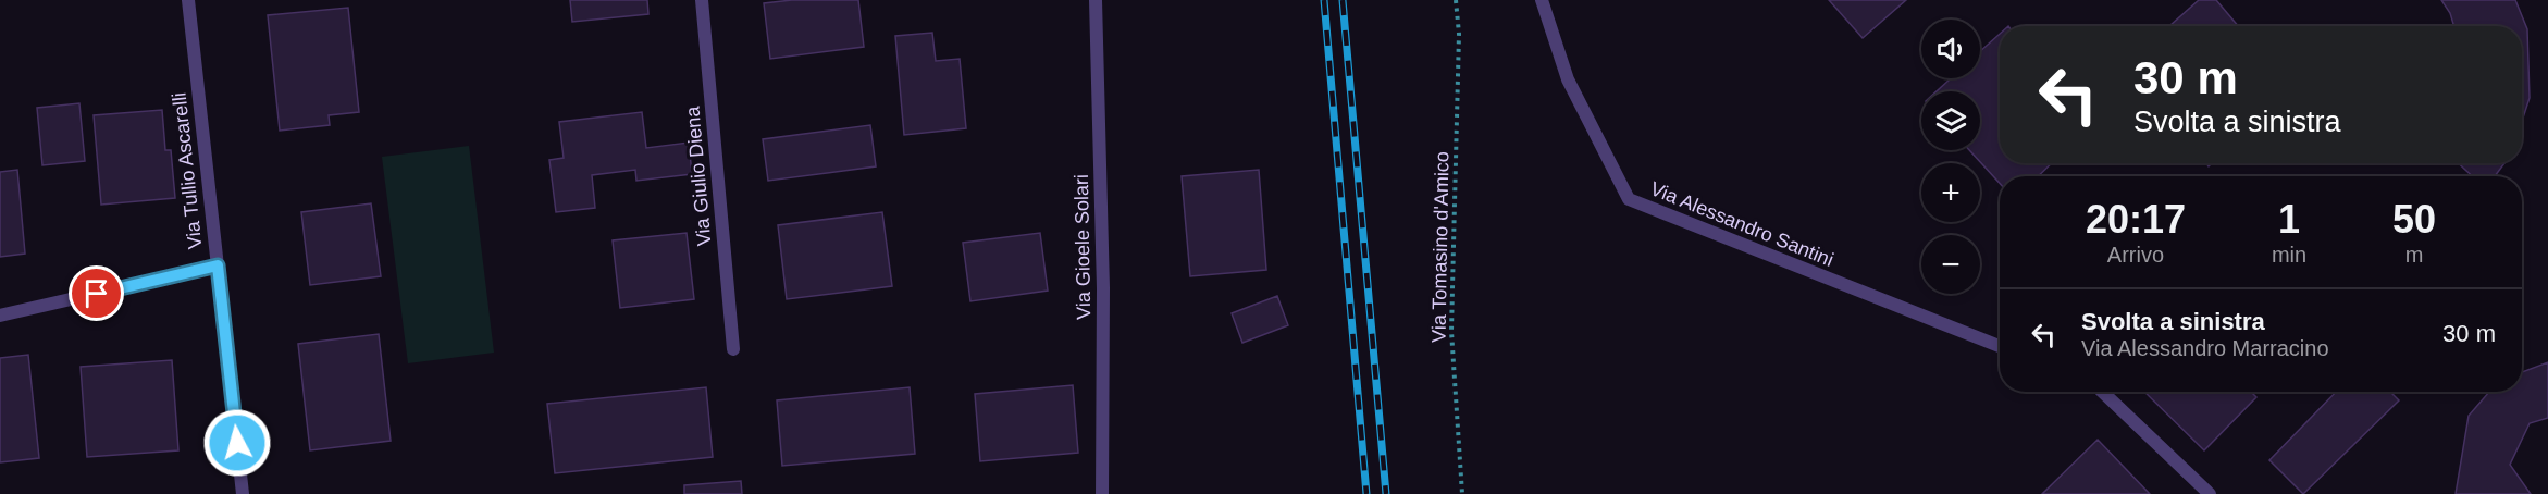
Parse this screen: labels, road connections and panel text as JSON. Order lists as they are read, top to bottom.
{
  "streets": {
    "street": [
      "Via Tullio Ascarelli",
      "Via Giulio Diena",
      "Via Alessandro Santini",
      "Via Gioele Solari"
    ],
    "path": ["Via Tomasino d'Amico"]
  },
  "page": {
    "map_buttons": ["+", "−"],
    "turn": ["30 m", "Svolta a sinistra"],
    "eta": [
      "20:17",
      "Arrivo",
      "1",
      "min",
      "50",
      "m"
    ],
    "list": [
      {
        "name": "Svolta a sinistra",
        "note": "Via Alessandro Marracino",
        "value": "30 m"
      }
    ]
  }
}
